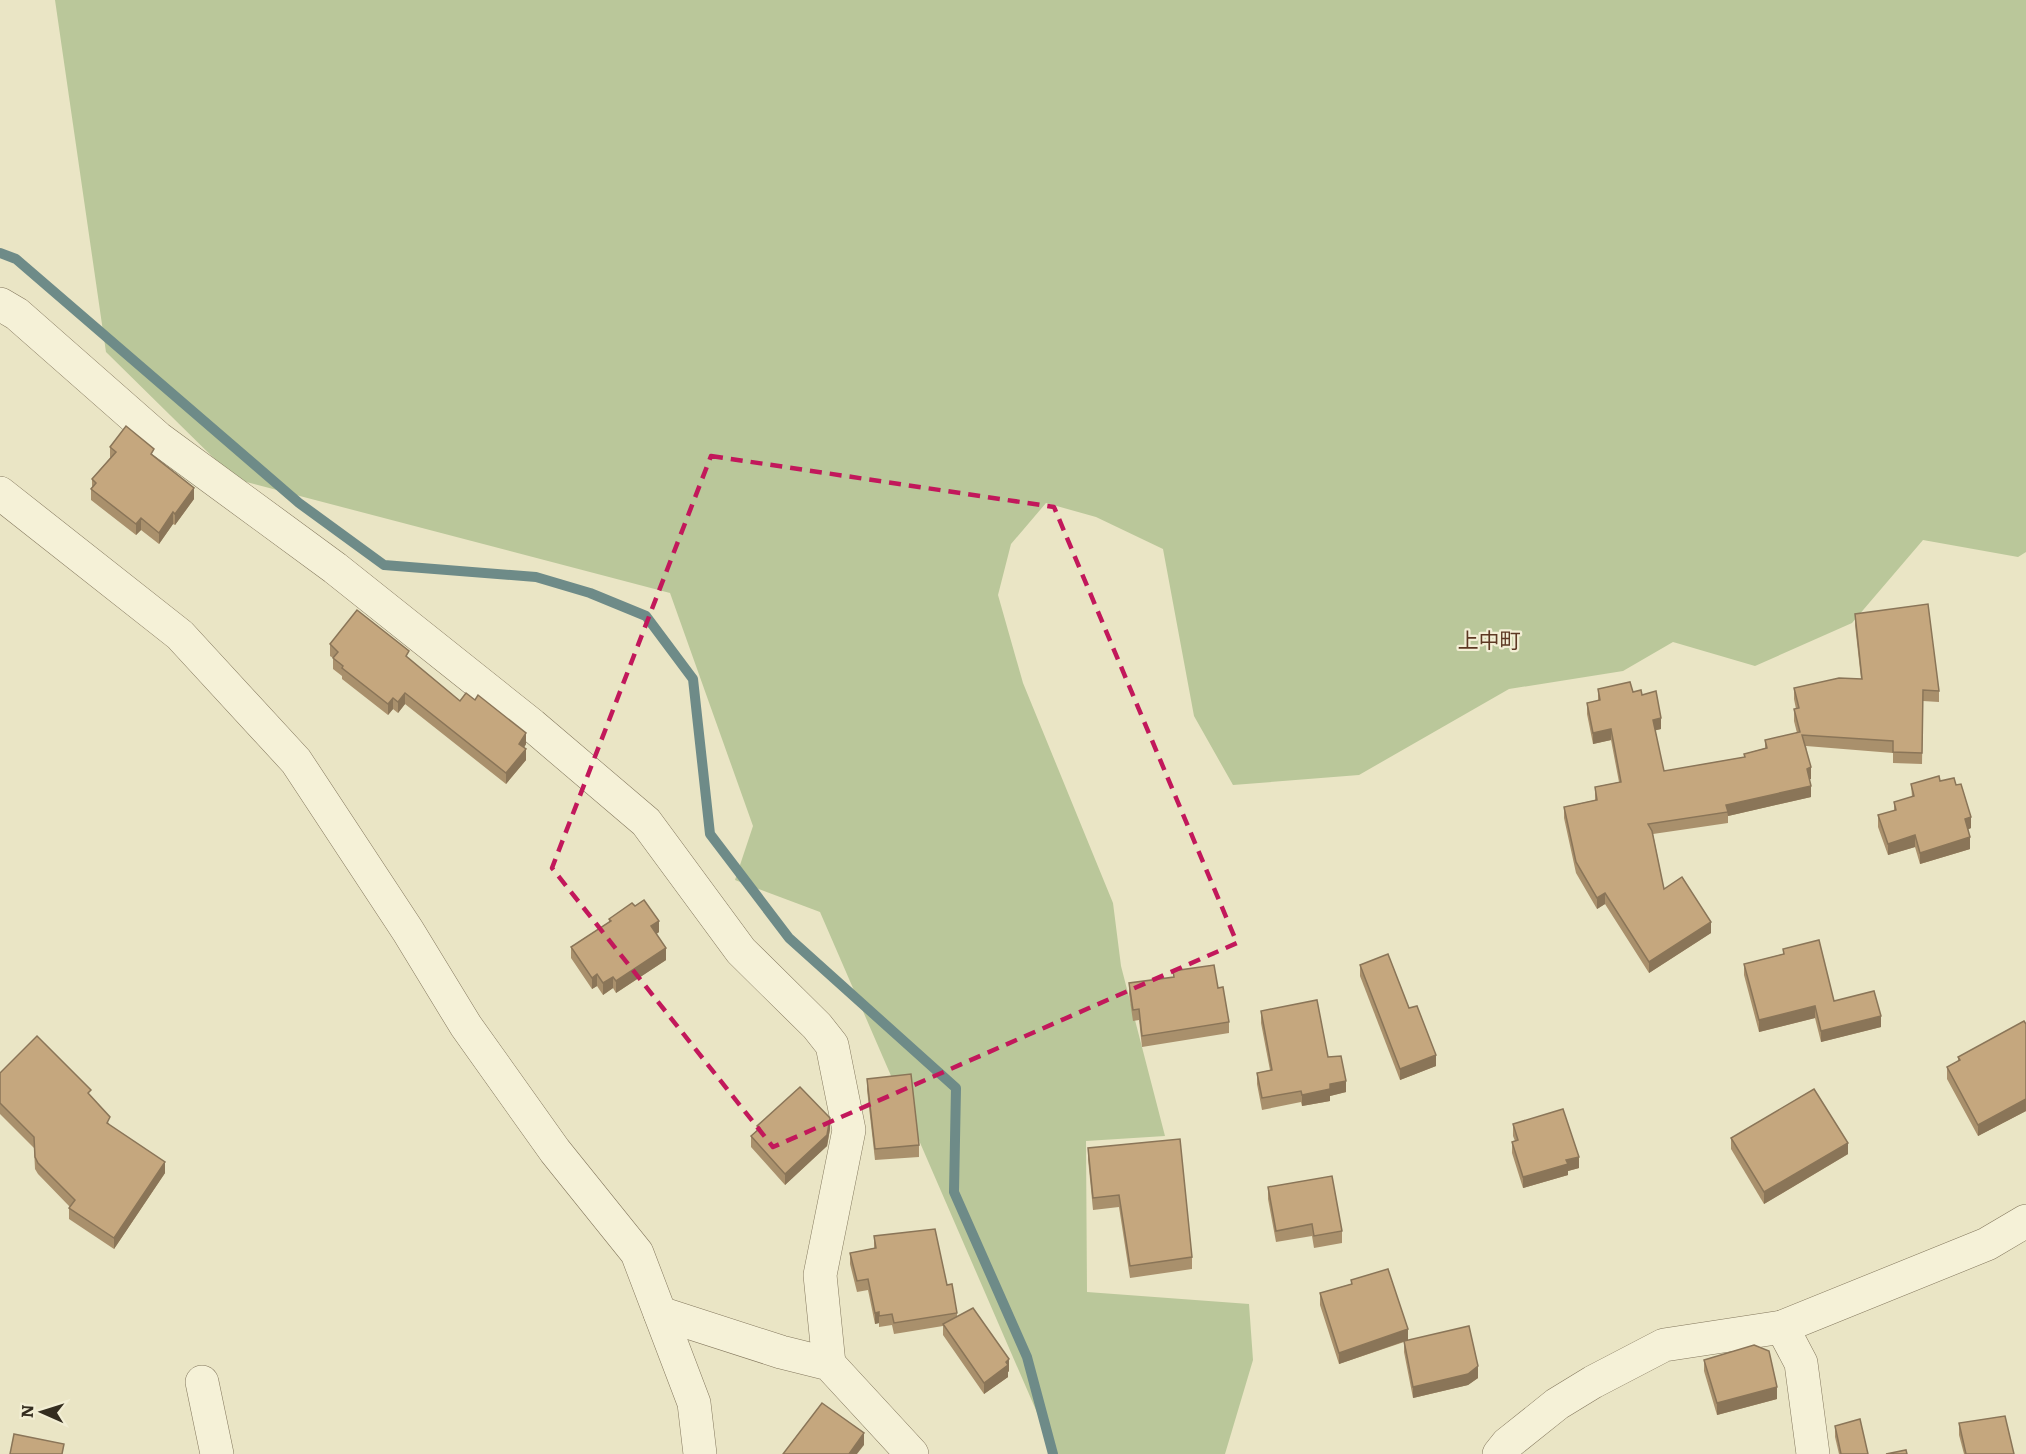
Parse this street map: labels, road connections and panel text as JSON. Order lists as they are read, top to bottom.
{
  "districts": ["上中町"],
  "north": "left"
}
